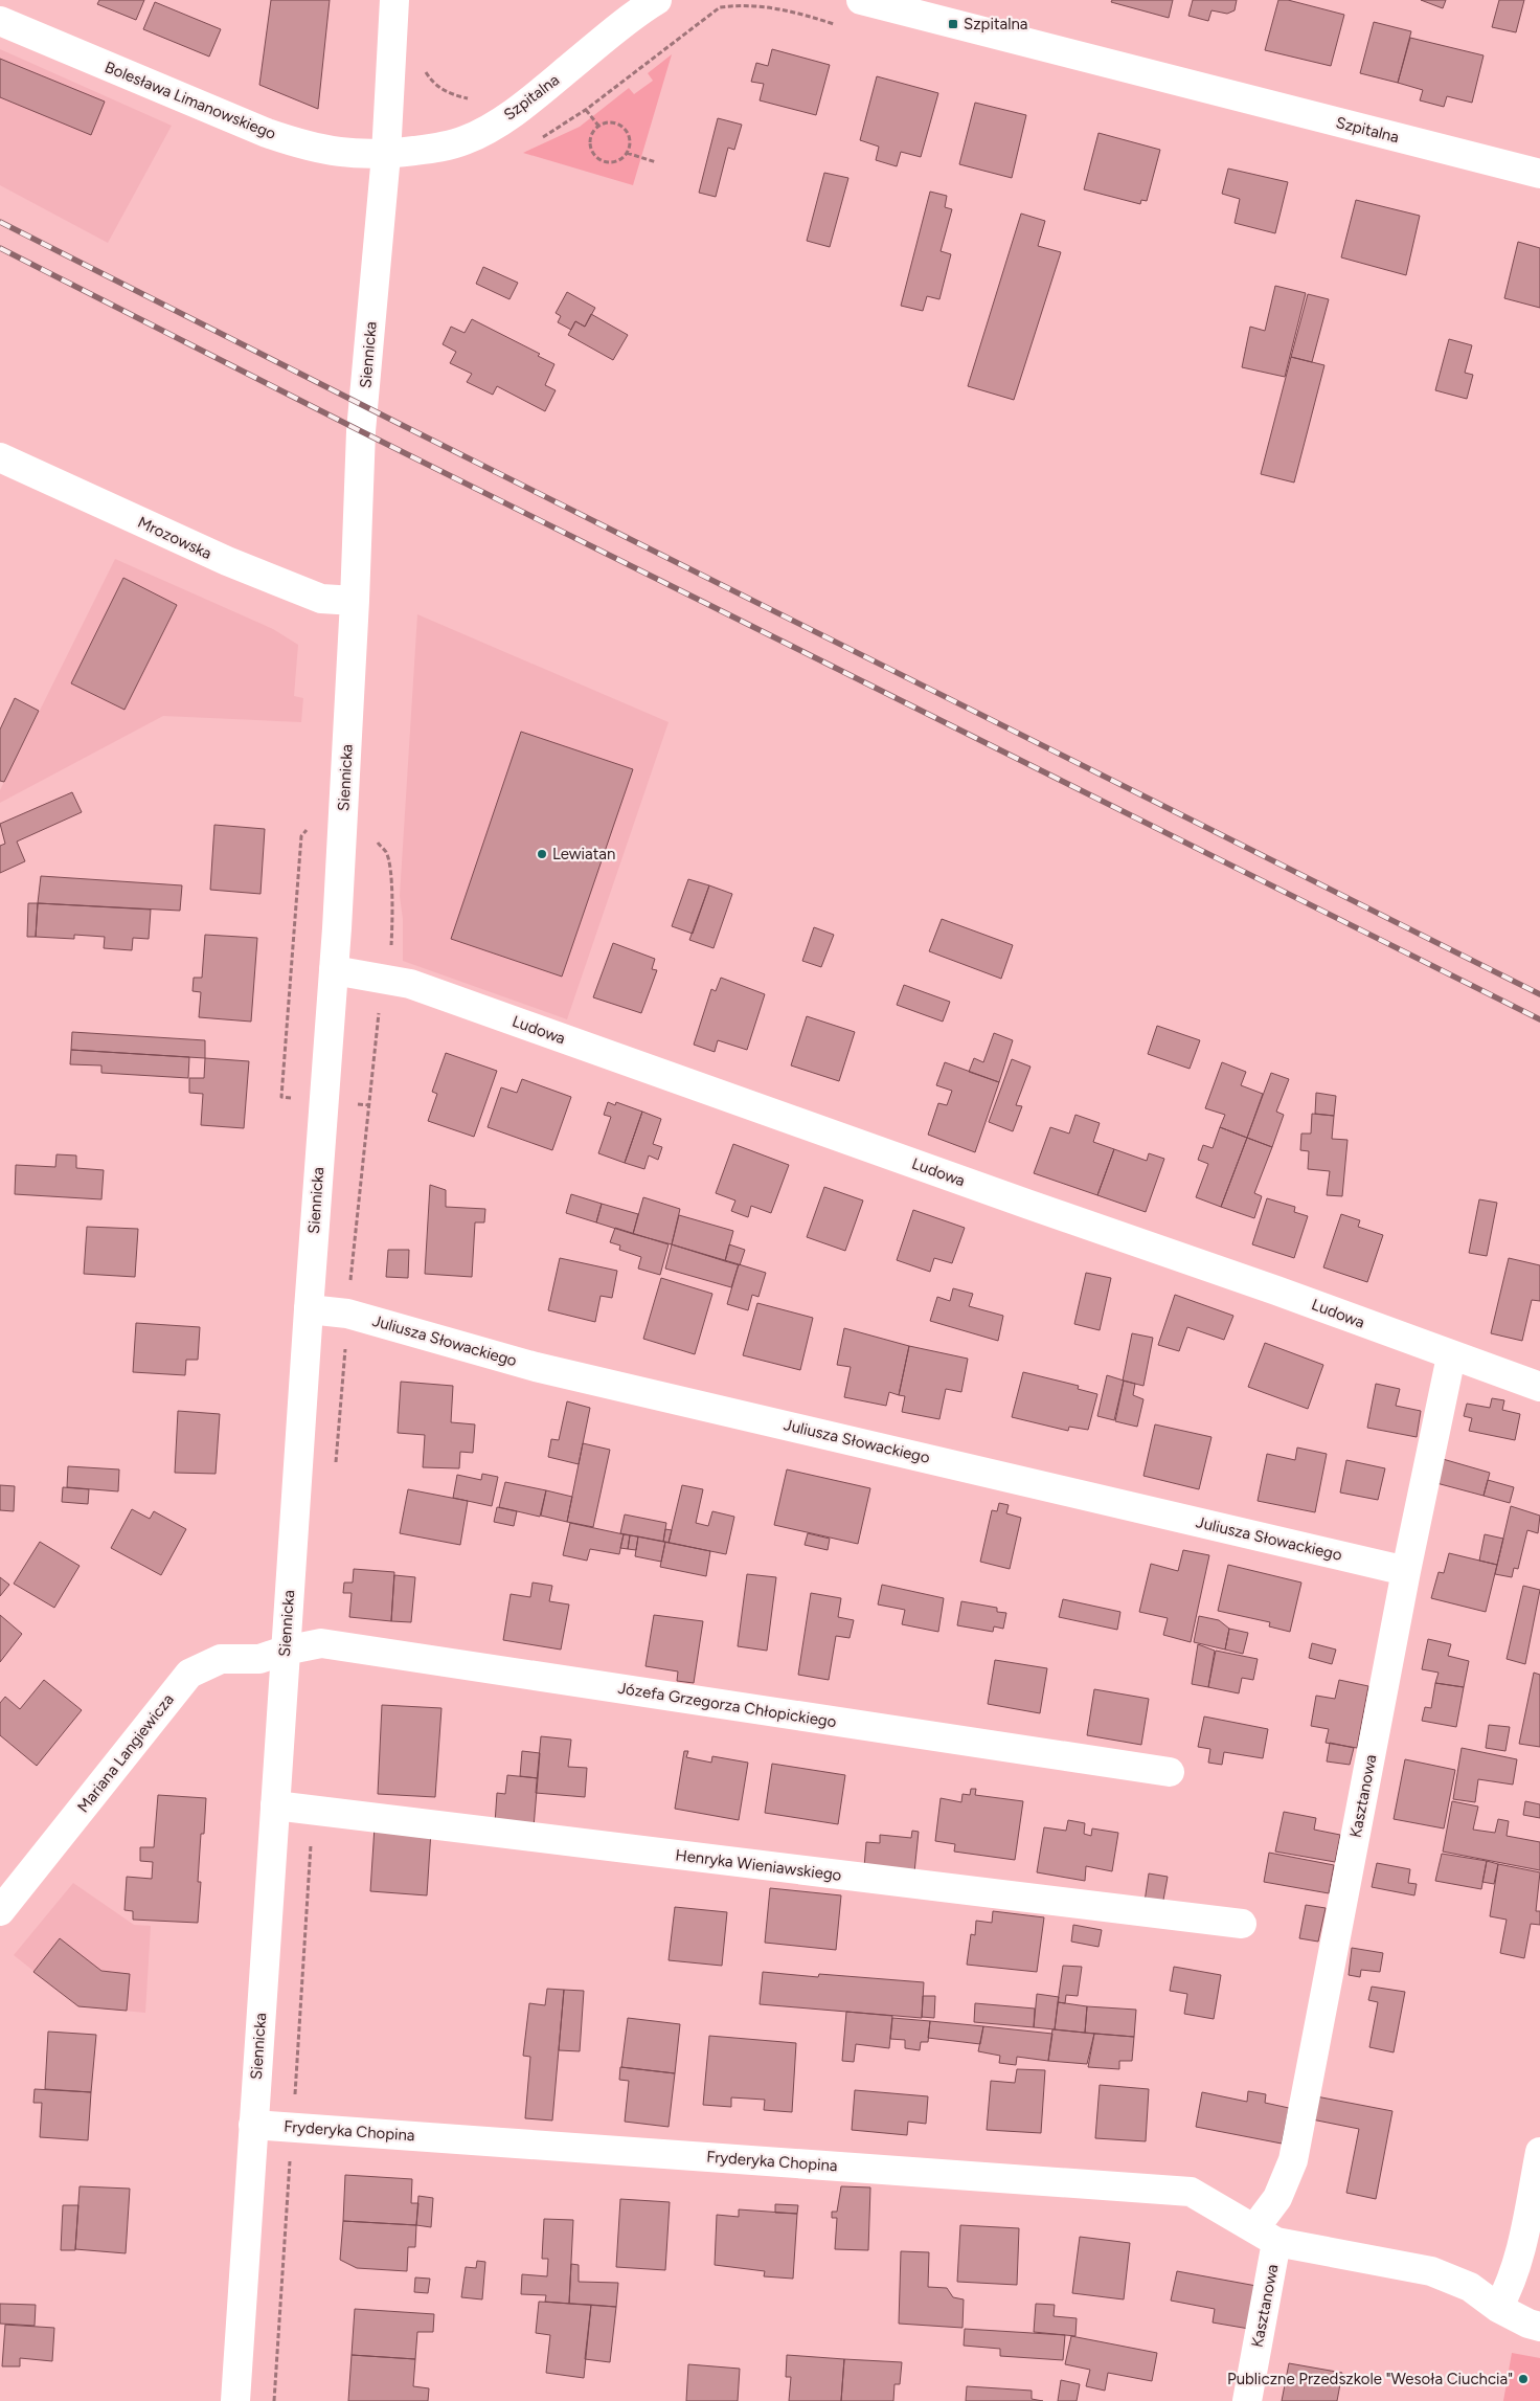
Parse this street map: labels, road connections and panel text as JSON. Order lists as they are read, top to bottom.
{
  "streets": {
    "street": [
      "Szpitalna",
      "Bolesława Limanowskiego",
      "Siennicka",
      "Mrozowska",
      "Ludowa",
      "Juliusza Słowackiego",
      "Józefa Grzegorza Chłopickiego",
      "Mariana Langiewicza",
      "Kasztanowa",
      "Henryka Wieniawskiego",
      "Fryderyka Chopina"
    ]
  },
  "crossings": [
    ["Szpitalna", "Bolesława Limanowskiego"],
    ["Szpitalna", "Siennicka"],
    ["Bolesława Limanowskiego", "Siennicka"],
    ["Siennicka", "Mrozowska"],
    ["Siennicka", "Ludowa"],
    ["Siennicka", "Juliusza Słowackiego"],
    ["Siennicka", "Józefa Grzegorza Chłopickiego"],
    ["Siennicka", "Mariana Langiewicza"],
    ["Siennicka", "Henryka Wieniawskiego"],
    ["Siennicka", "Fryderyka Chopina"],
    ["Ludowa", "Kasztanowa"],
    ["Juliusza Słowackiego", "Kasztanowa"],
    ["Józefa Grzegorza Chłopickiego", "Mariana Langiewicza"],
    ["Kasztanowa", "Fryderyka Chopina"]
  ],
  "places": {
    "transit": ["Szpitalna"],
    "other": ["Lewiatan", "Publiczne Przedszkole \"Wesoła Ciuchcia\""]
  }
}
